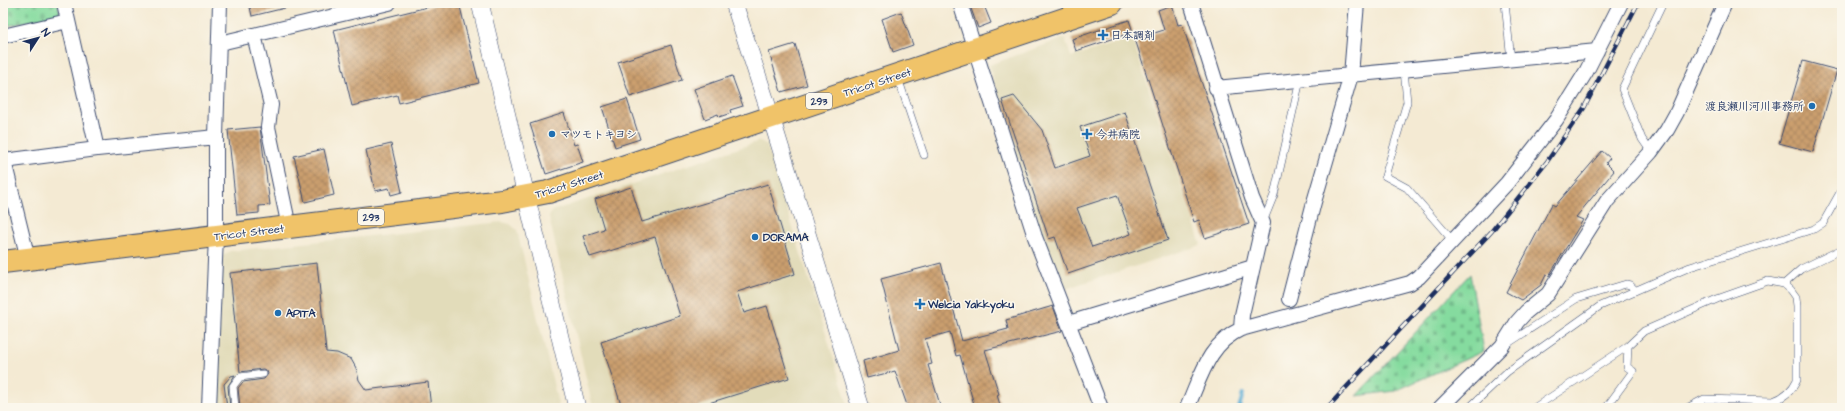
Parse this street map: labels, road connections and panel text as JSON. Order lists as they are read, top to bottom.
{
  "streets": {
    "highway": ["Tricot Street", "293"]
  },
  "places": {
    "health": ["日本調剤", "今井病院", "Welcia Yakkyoku"],
    "other": [
      "渡良瀬川河川事務所",
      "マツモトキヨシ",
      "DORAMA",
      "APITA"
    ]
  },
  "north": "top right"
}
